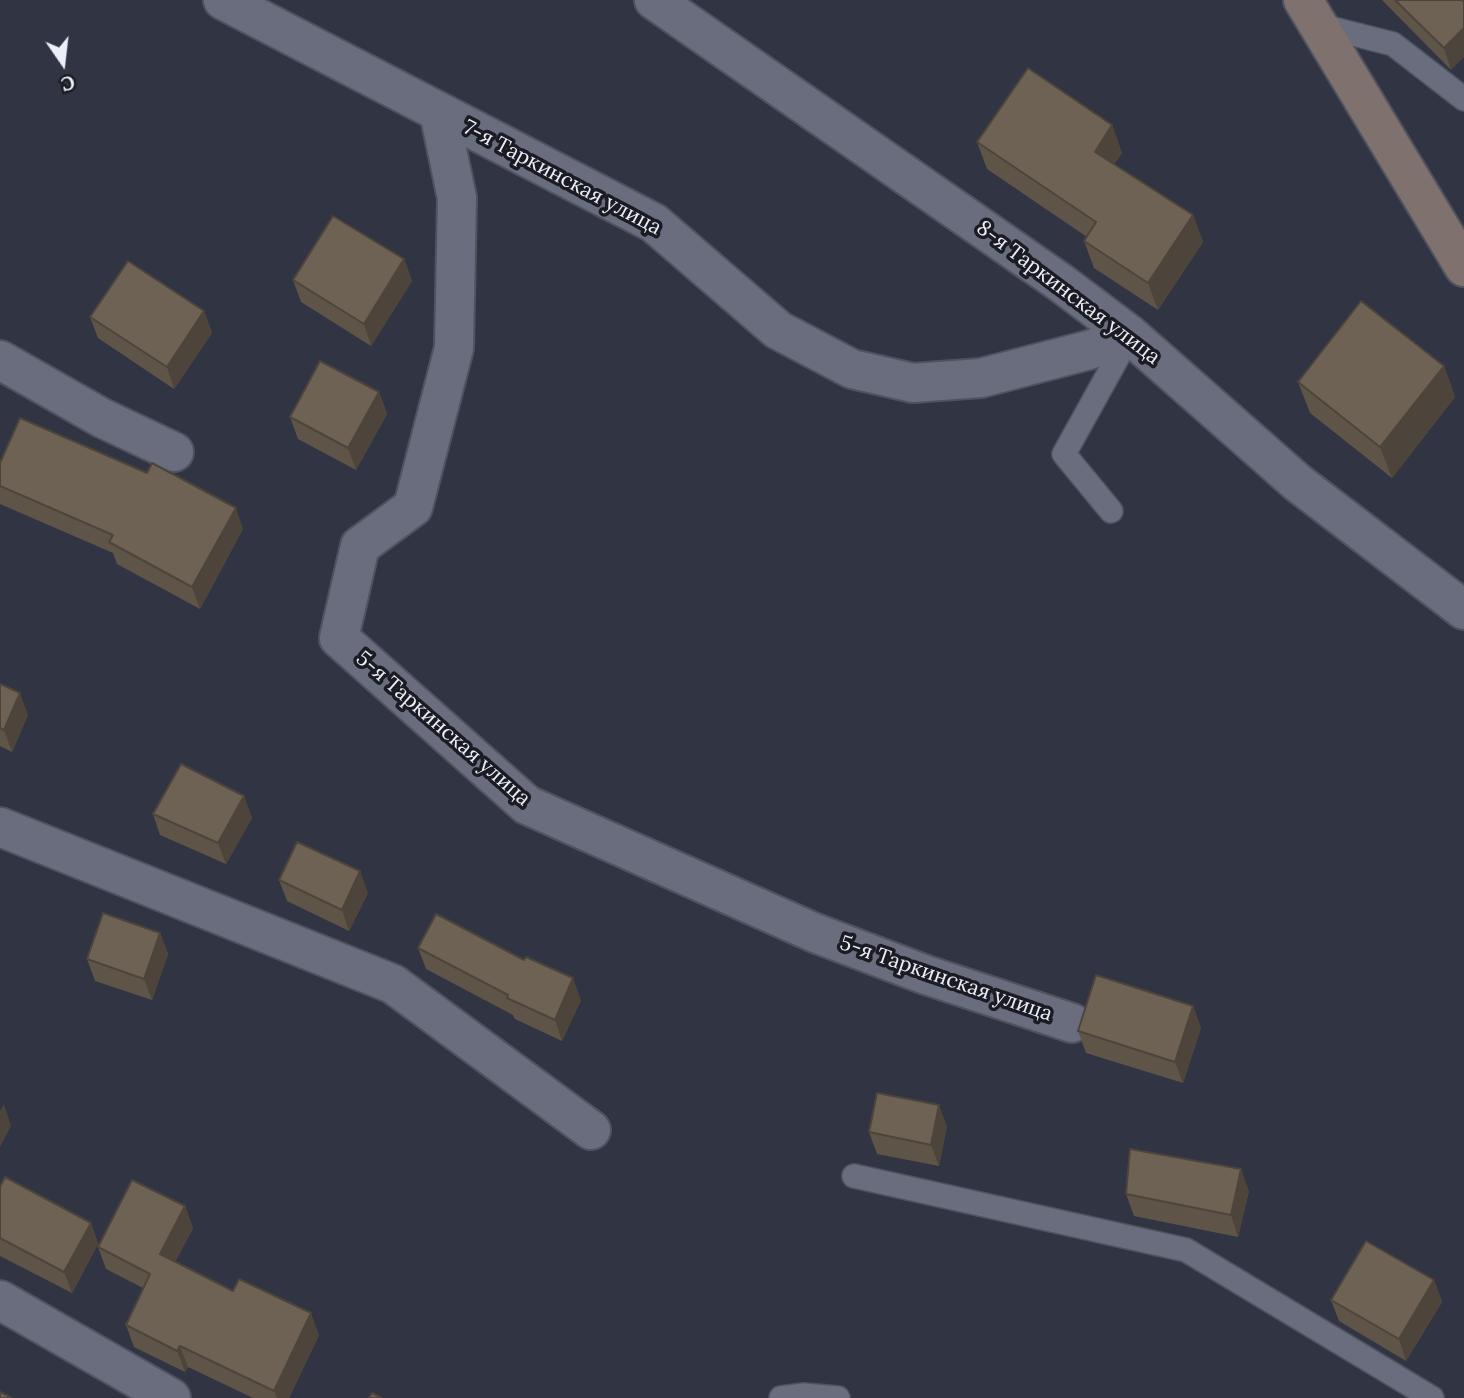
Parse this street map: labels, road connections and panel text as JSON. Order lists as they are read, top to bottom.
{
  "streets": {
    "street": ["7-я Таркинская улица", "8-я Таркинская улица", "5-я Таркинская улица"]
  },
  "crossings": [
    ["7-я Таркинская улица", "8-я Таркинская улица"],
    ["7-я Таркинская улица", "5-я Таркинская улица"]
  ],
  "north": "bottom"
}
